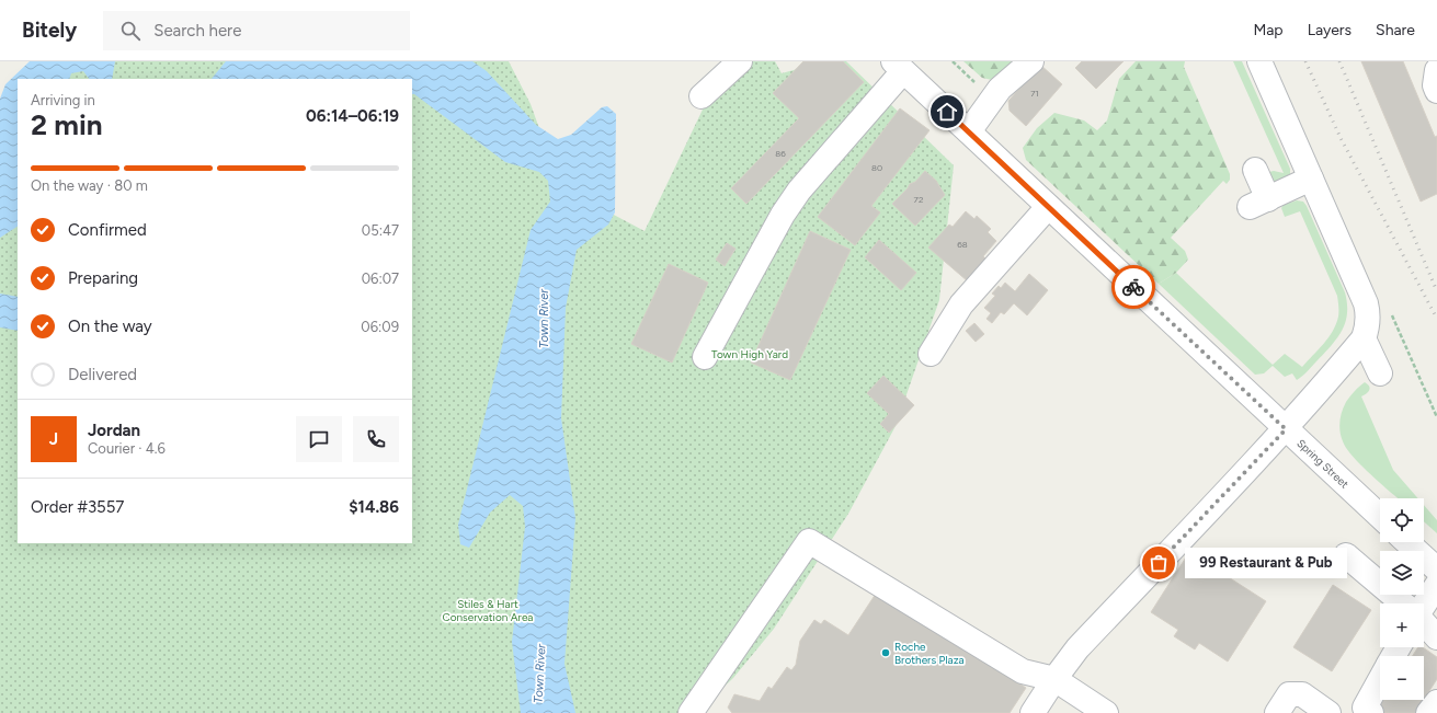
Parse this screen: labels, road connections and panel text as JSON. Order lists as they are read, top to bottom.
{
  "streets": {
    "street": ["Spring Street"]
  },
  "water": ["Town River"],
  "parks": ["Town High Yard", "Stiles & Hart Conservation Area"],
  "places": ["99 Restaurant & Pub", "Roche Brothers Plaza"],
  "house_numbers": [
    "71",
    "86",
    "80",
    "72",
    "68"
  ],
  "page": {
    "header": "Bitely",
    "search": "Search here",
    "nav": ["Map", "Layers", "Share"],
    "heading": ["2 min", "Arriving in", "06:14–06:19"],
    "panel": [
      "Jordan",
      "Courier · 4.6",
      "Order #3557",
      "$14.86"
    ],
    "bar": "On the way · 80 m",
    "list": [
      ["Confirmed", "05:47"],
      ["Preparing", "06:07"],
      ["On the way", "06:09"],
      "Delivered"
    ],
    "round": "J",
    "map_buttons": ["+", "−"],
    "bubble": "99 Restaurant & Pub"
  }
}
